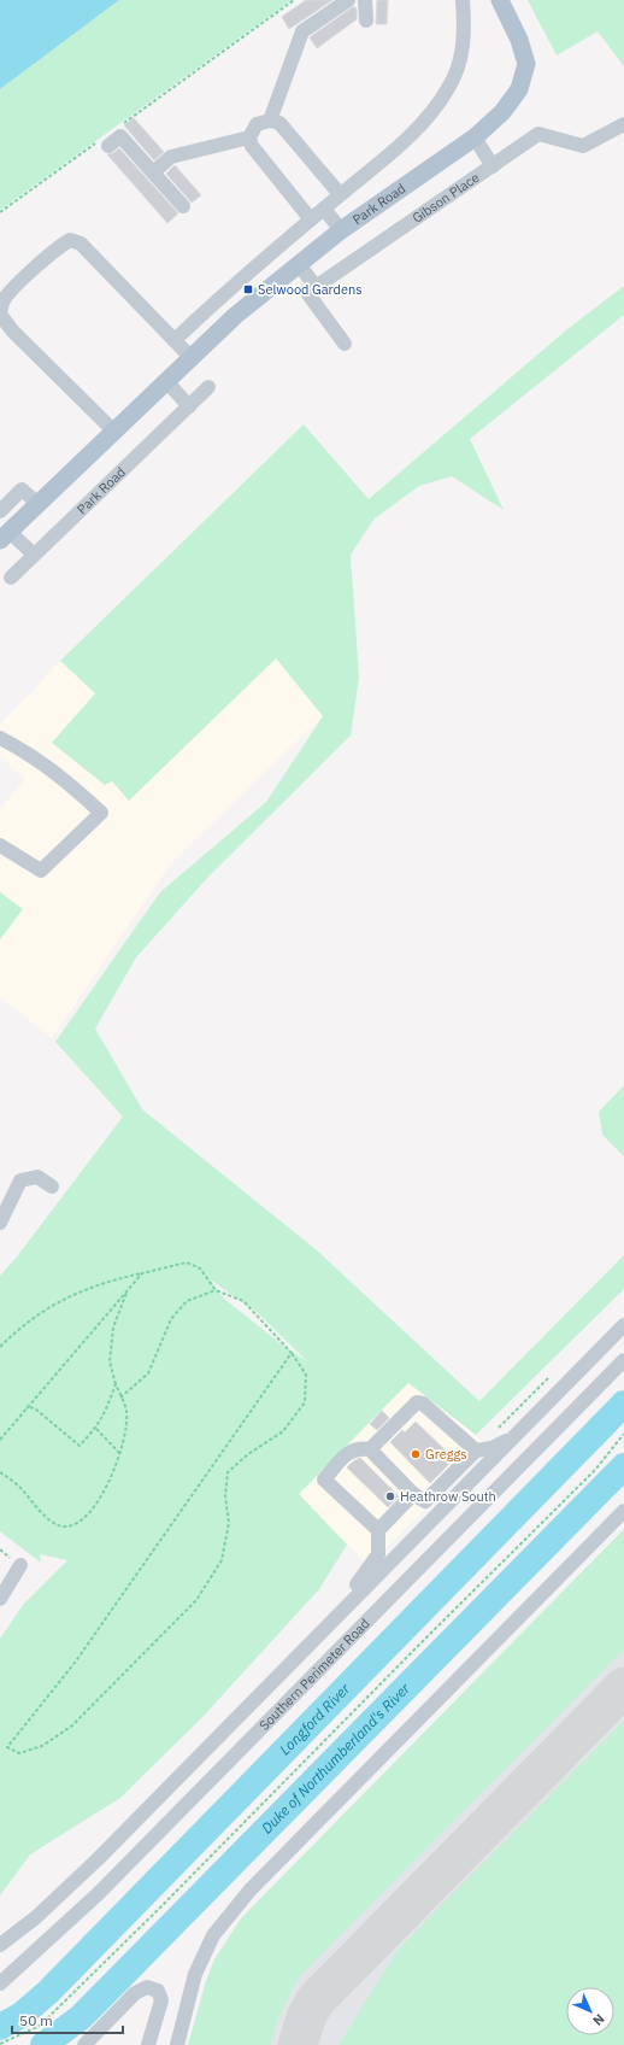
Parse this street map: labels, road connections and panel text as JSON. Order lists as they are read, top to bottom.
{
  "streets": {
    "main road": ["Park Road"],
    "street": ["Gibson Place", "Southern Perimeter Road"]
  },
  "water": ["Longford River", "Duke of Northumberland's River"],
  "places": {
    "transit": ["Selwood Gardens"],
    "other": ["Greggs", "Heathrow South"]
  },
  "scale_bar": "50 m",
  "north": "bottom right"
}
